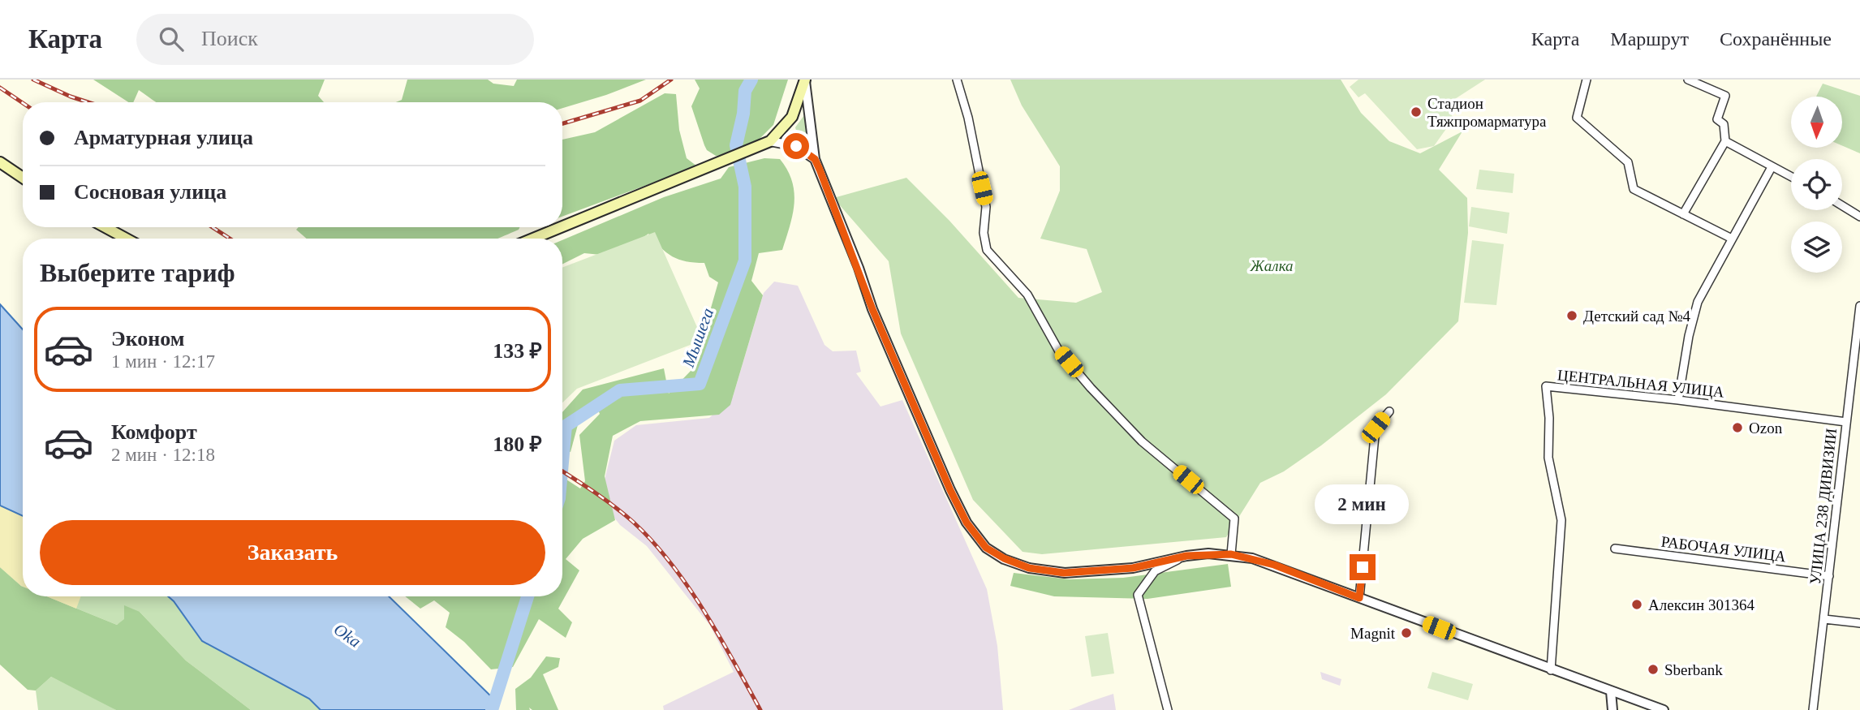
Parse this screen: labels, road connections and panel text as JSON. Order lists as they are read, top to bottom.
{
  "streets": {
    "street": ["ЦЕНТРАЛЬНАЯ УЛИЦА", "УЛИЦА 238 ДИВИЗИИ", "РАБОЧАЯ УЛИЦА"]
  },
  "crossings": [
    ["ЦЕНТРАЛЬНАЯ УЛИЦА", "УЛИЦА 238 ДИВИЗИИ"],
    ["УЛИЦА 238 ДИВИЗИИ", "РАБОЧАЯ УЛИЦА"]
  ],
  "water": ["Мышега", "Oka"],
  "parks": ["Жалка"],
  "places": [
    "Стадион Тяжпромарматура",
    "Детский сад №4",
    "Ozon",
    "Алексин 301364",
    "Magnit",
    "Sberbank"
  ],
  "north": "bottom",
  "page": {
    "header": "Карта",
    "search": "Поиск",
    "nav": ["Карта", "Маршрут", "Сохранённые"],
    "banner": ["Арматурная улица", "Сосновая улица"],
    "heading": "Выберите тариф",
    "list": [
      {
        "name": "Эконом",
        "note": "1 мин · 12:17",
        "value": "133 ₽"
      },
      {
        "name": "Комфорт",
        "note": "2 мин · 12:18",
        "value": "180 ₽"
      }
    ],
    "bubble": "2 мин",
    "buttons": "Заказать"
  }
}
